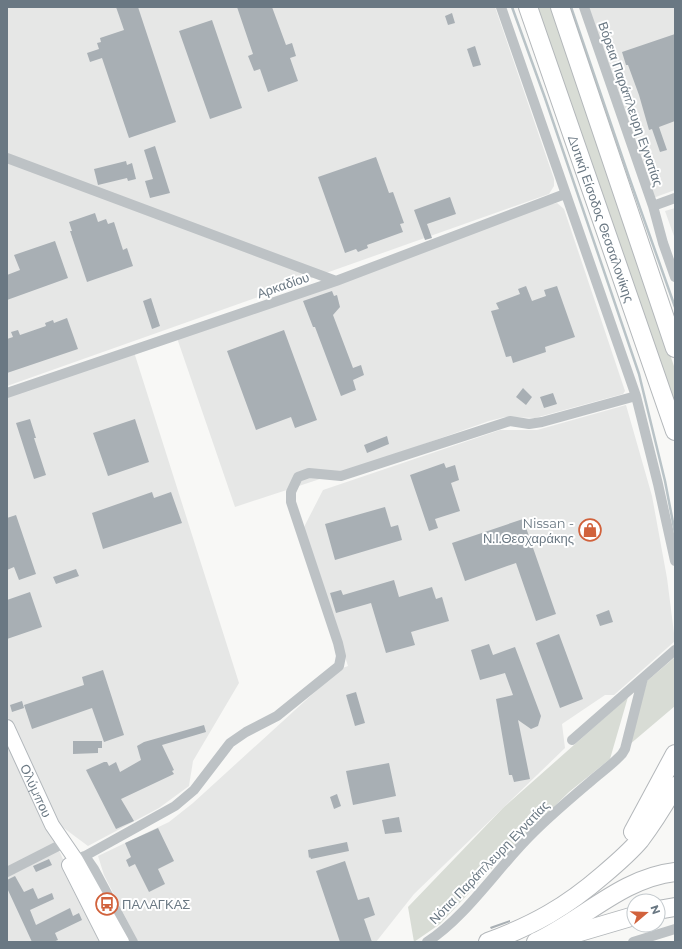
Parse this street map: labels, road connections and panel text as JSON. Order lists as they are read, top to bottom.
{
  "streets": {
    "highway": ["Δυτική Είσοδος Θεσσαλονίκης"],
    "main road": ["Ολύμπου"],
    "street": ["Βόρεια Παράπλευρη Εγνατίας", "Αρκαδίου", "Νότια Παράπλευρη Εγνατίας"]
  },
  "places": {
    "shop": ["Nissan - Ν.Ι.Θεοχαράκης"],
    "bus stop": ["ΠΑΛΑΓΚΑΣ"]
  },
  "north": "right"
}
